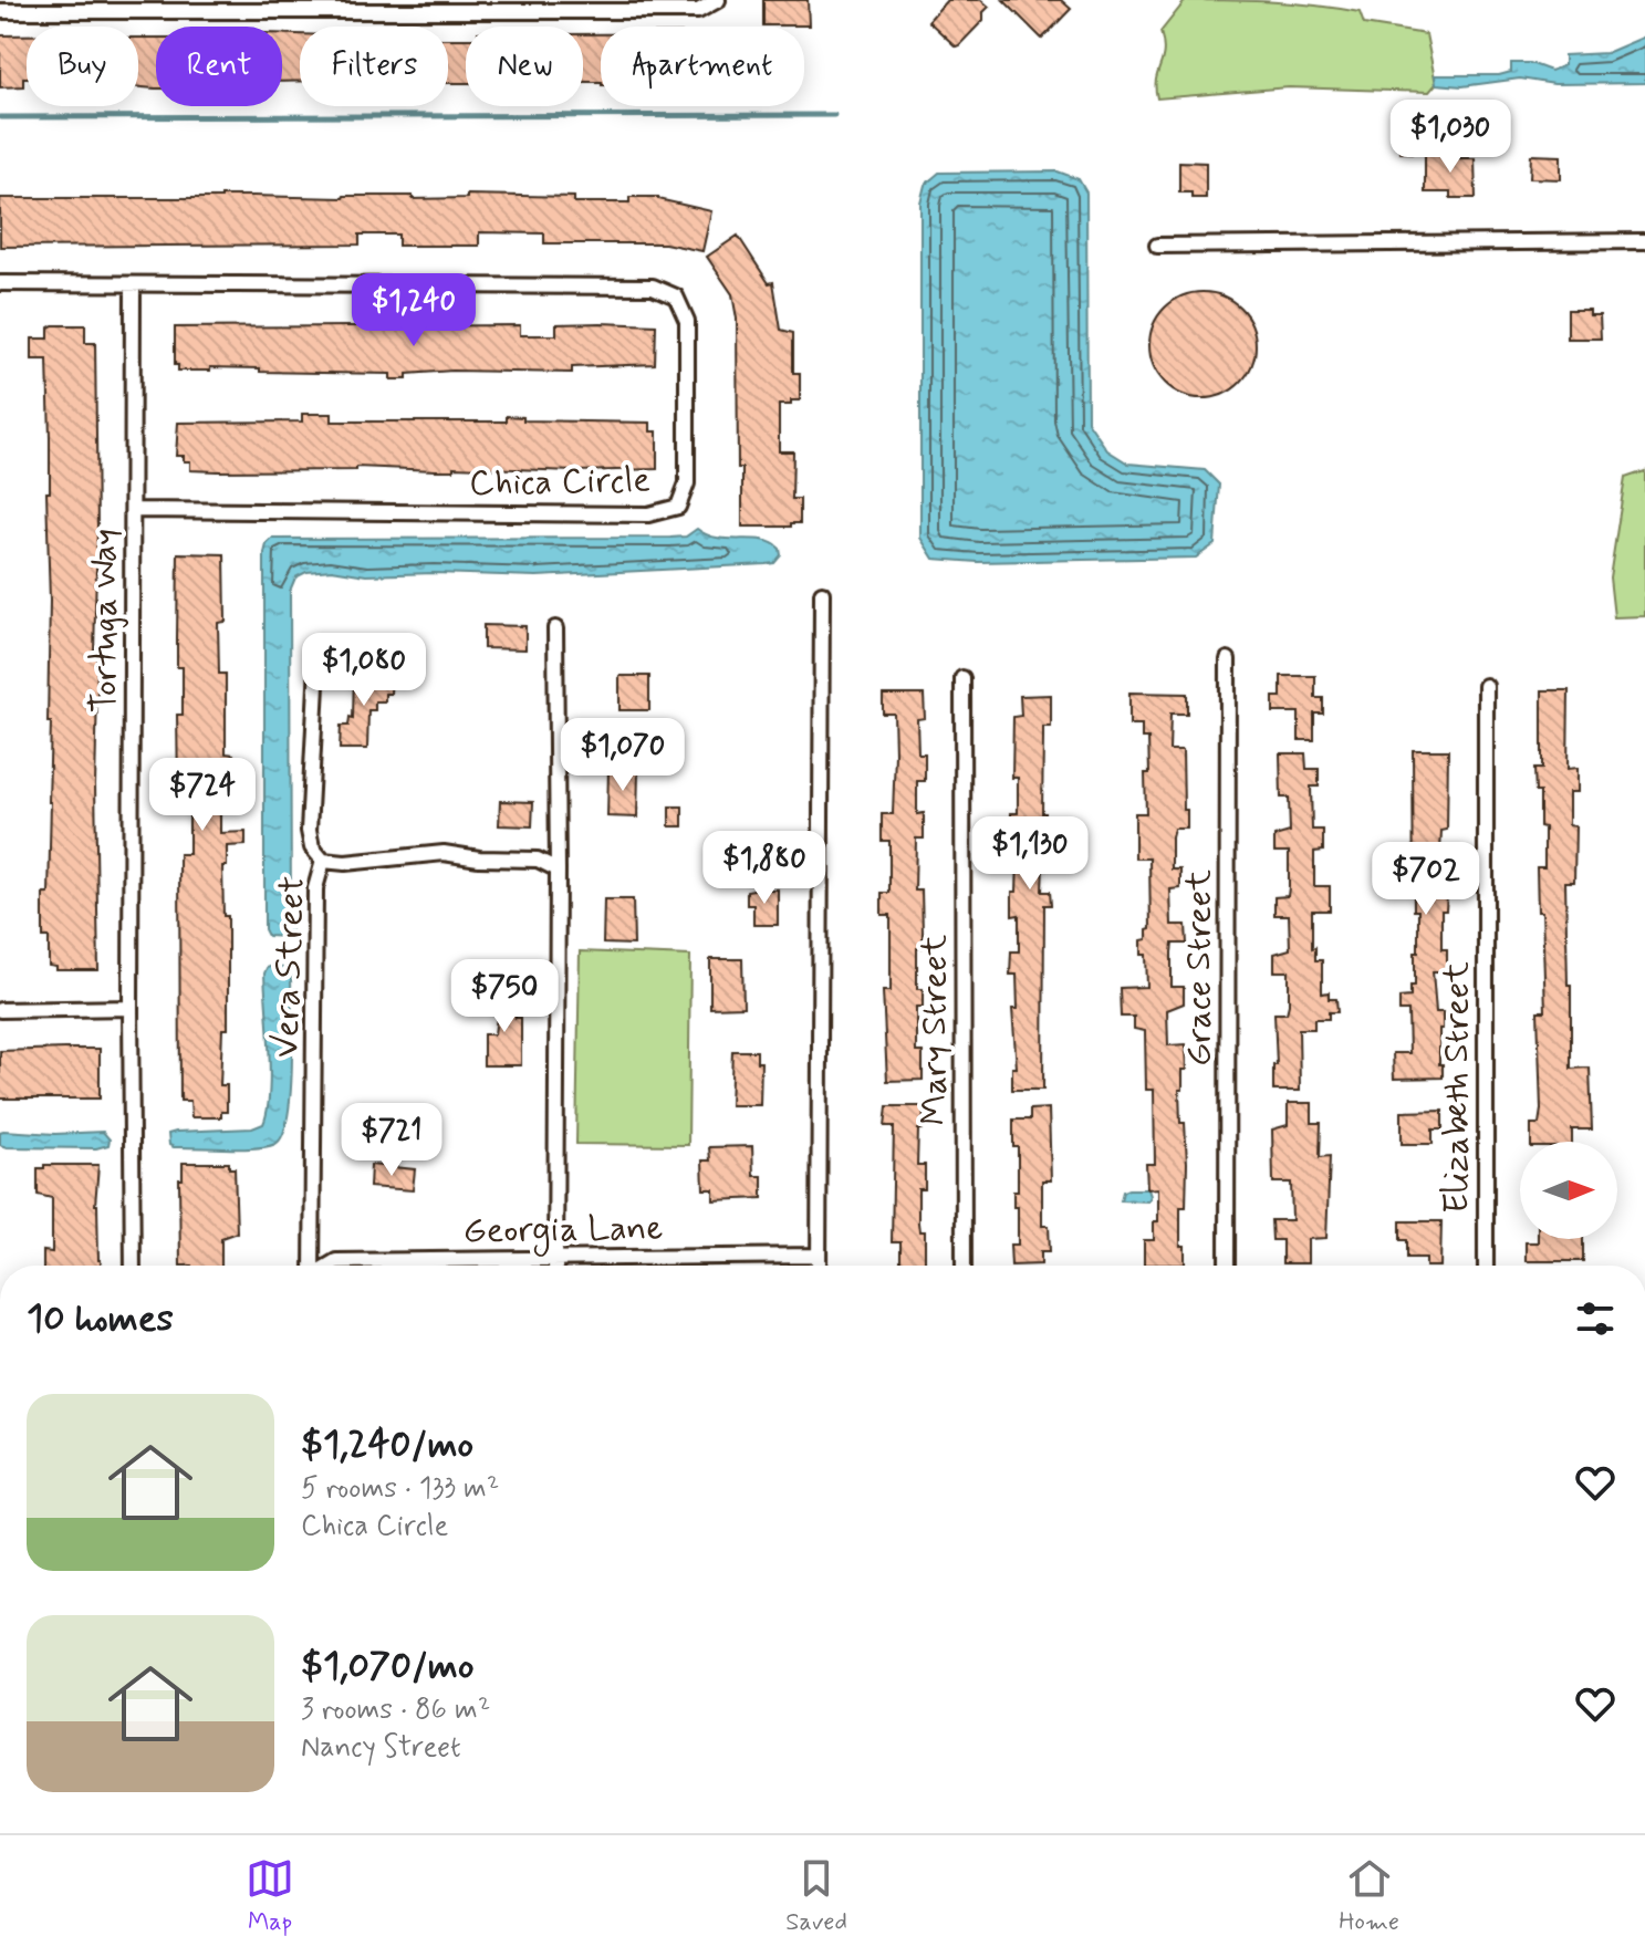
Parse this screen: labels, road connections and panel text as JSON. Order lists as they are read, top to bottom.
{
  "streets": {
    "street": [
      "Chica Circle",
      "Tortuga Way",
      "Vera Street",
      "Grace Street",
      "Mary Street",
      "Elizabeth Street",
      "Georgia Lane"
    ]
  },
  "crossings": [
    ["Chica Circle", "Tortuga Way"]
  ],
  "north": "right",
  "page": {
    "chip": [
      "Buy",
      "Rent",
      "Filters",
      "New",
      "Apartment"
    ],
    "price": [
      "$1,030",
      "$1,240",
      "$1,080",
      "$1,070",
      "$724",
      "$1,130",
      "$1,880",
      "$702",
      "$750",
      "$721"
    ],
    "heading": "10 homes",
    "list": [
      {
        "name": "$1,240/mo",
        "note": "5 rooms · 133 m² · Chica Circle"
      },
      {
        "name": "$1,070/mo",
        "note": "3 rooms · 86 m² · Nancy Street"
      }
    ],
    "tabs": ["Map", "Saved", "Home"]
  }
}
